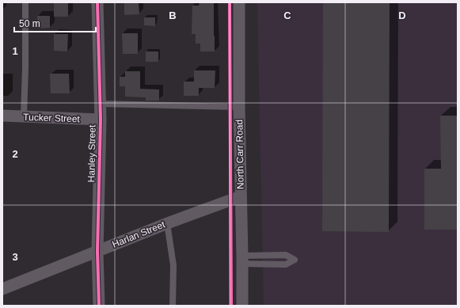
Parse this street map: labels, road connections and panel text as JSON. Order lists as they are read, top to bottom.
{
  "streets": {
    "street": [
      "Tucker Street",
      "Hanley Street",
      "North Carr Road",
      "Harlan Street"
    ]
  },
  "crossings": [
    ["Tucker Street", "Hanley Street"],
    ["Hanley Street", "Harlan Street"],
    ["North Carr Road", "Harlan Street"]
  ],
  "scale_bar": "50 m",
  "grid": {
    "columns": ["B", "C", "D"],
    "rows": ["1", "2", "3"]
  }
}
